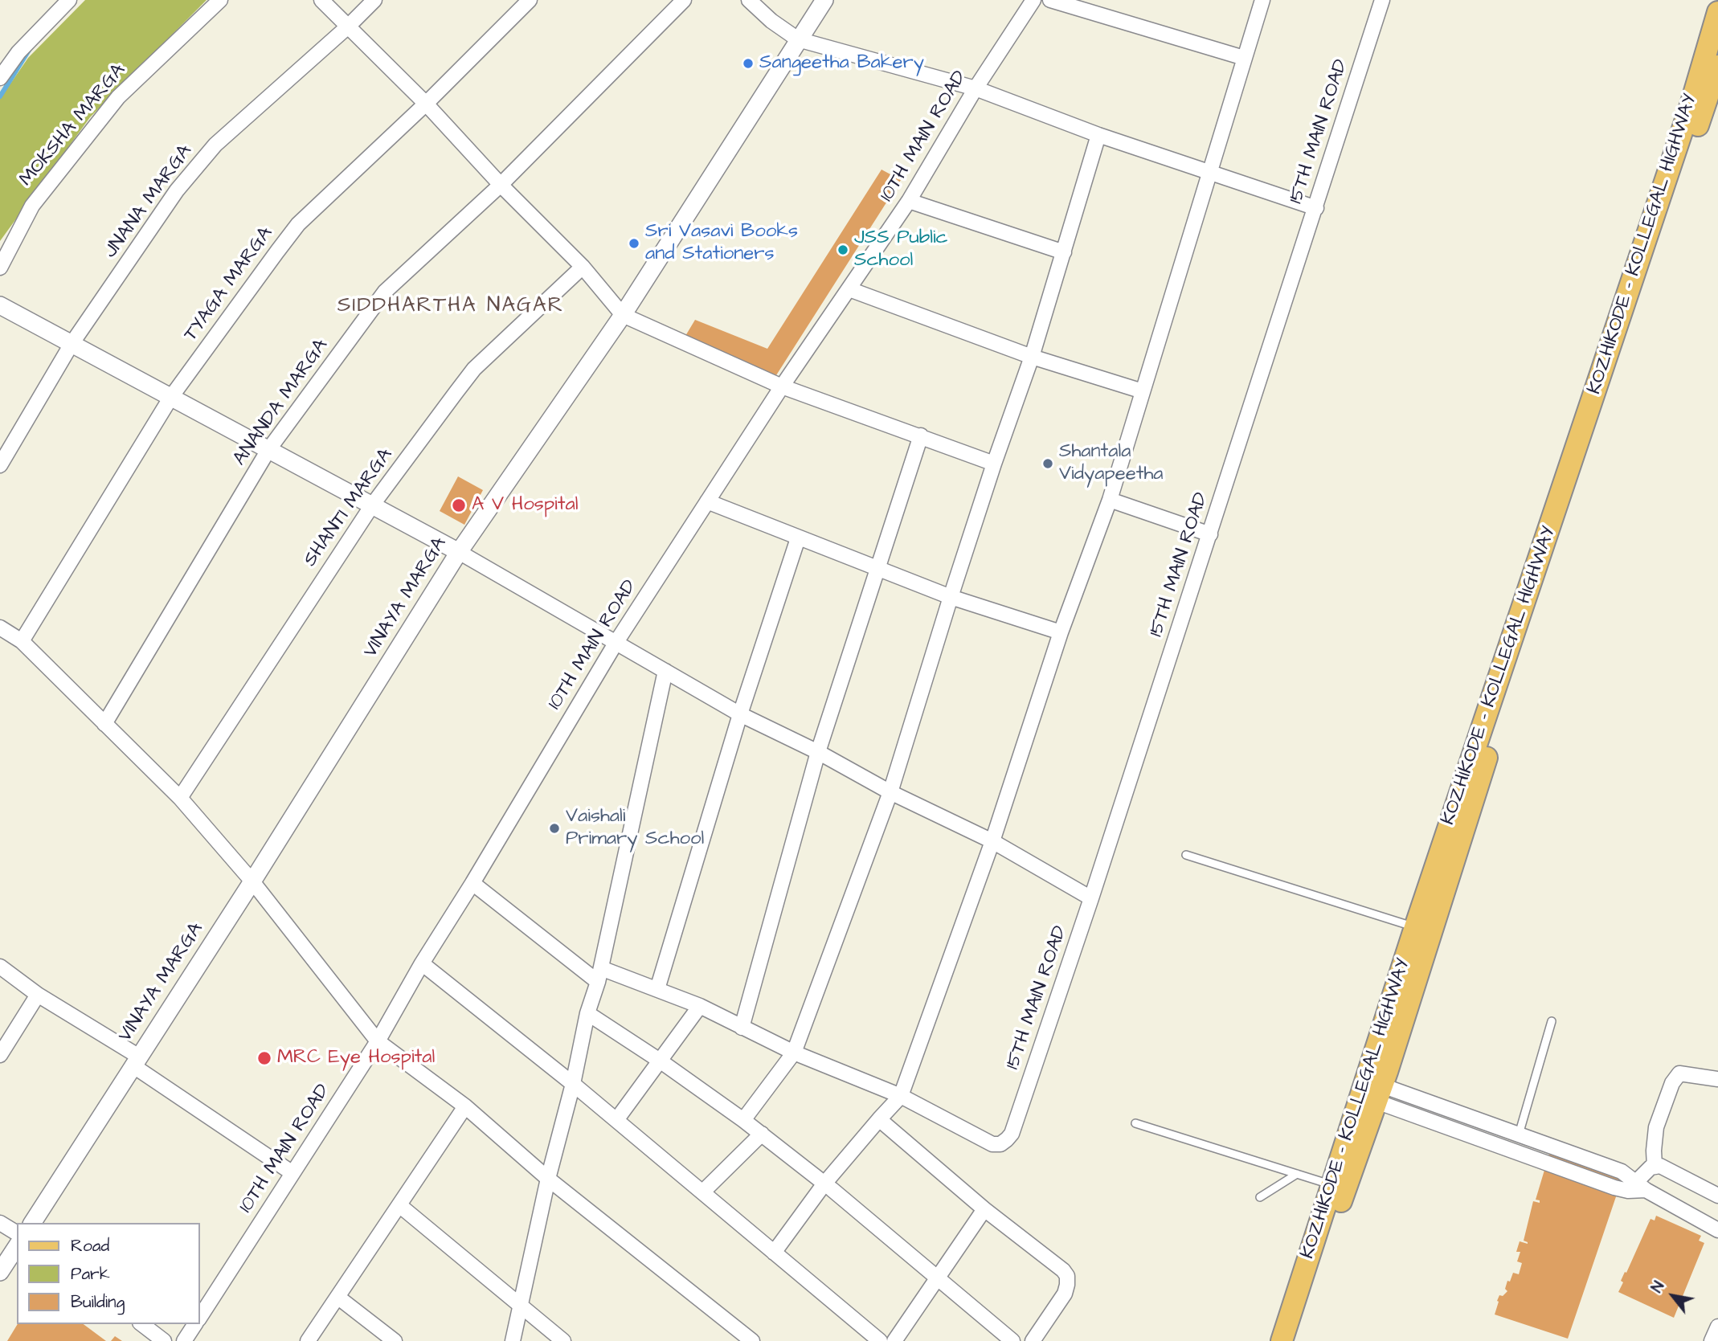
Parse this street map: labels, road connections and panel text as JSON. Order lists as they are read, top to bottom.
{
  "streets": {
    "main road": ["KOZHIKODE - KOLLEGAL HIGHWAY"],
    "street": [
      "MOKSHA MARGA",
      "15TH MAIN ROAD",
      "10TH MAIN ROAD",
      "JNANA MARGA",
      "TYAGA MARGA",
      "ANANDA MARGA",
      "SHANTI MARGA",
      "VINAYA MARGA"
    ]
  },
  "districts": ["SIDDHARTHA NAGAR"],
  "places": [
    "Sangeetha Bakery",
    "Sri Vasavi Books and Stationers",
    "JSS Public School",
    "Shantala Vidyapeetha",
    "A V Hospital",
    "Vaishali Primary School",
    "MRC Eye Hospital"
  ],
  "legend": ["Road", "Park", "Building"],
  "north": "top left"
}
